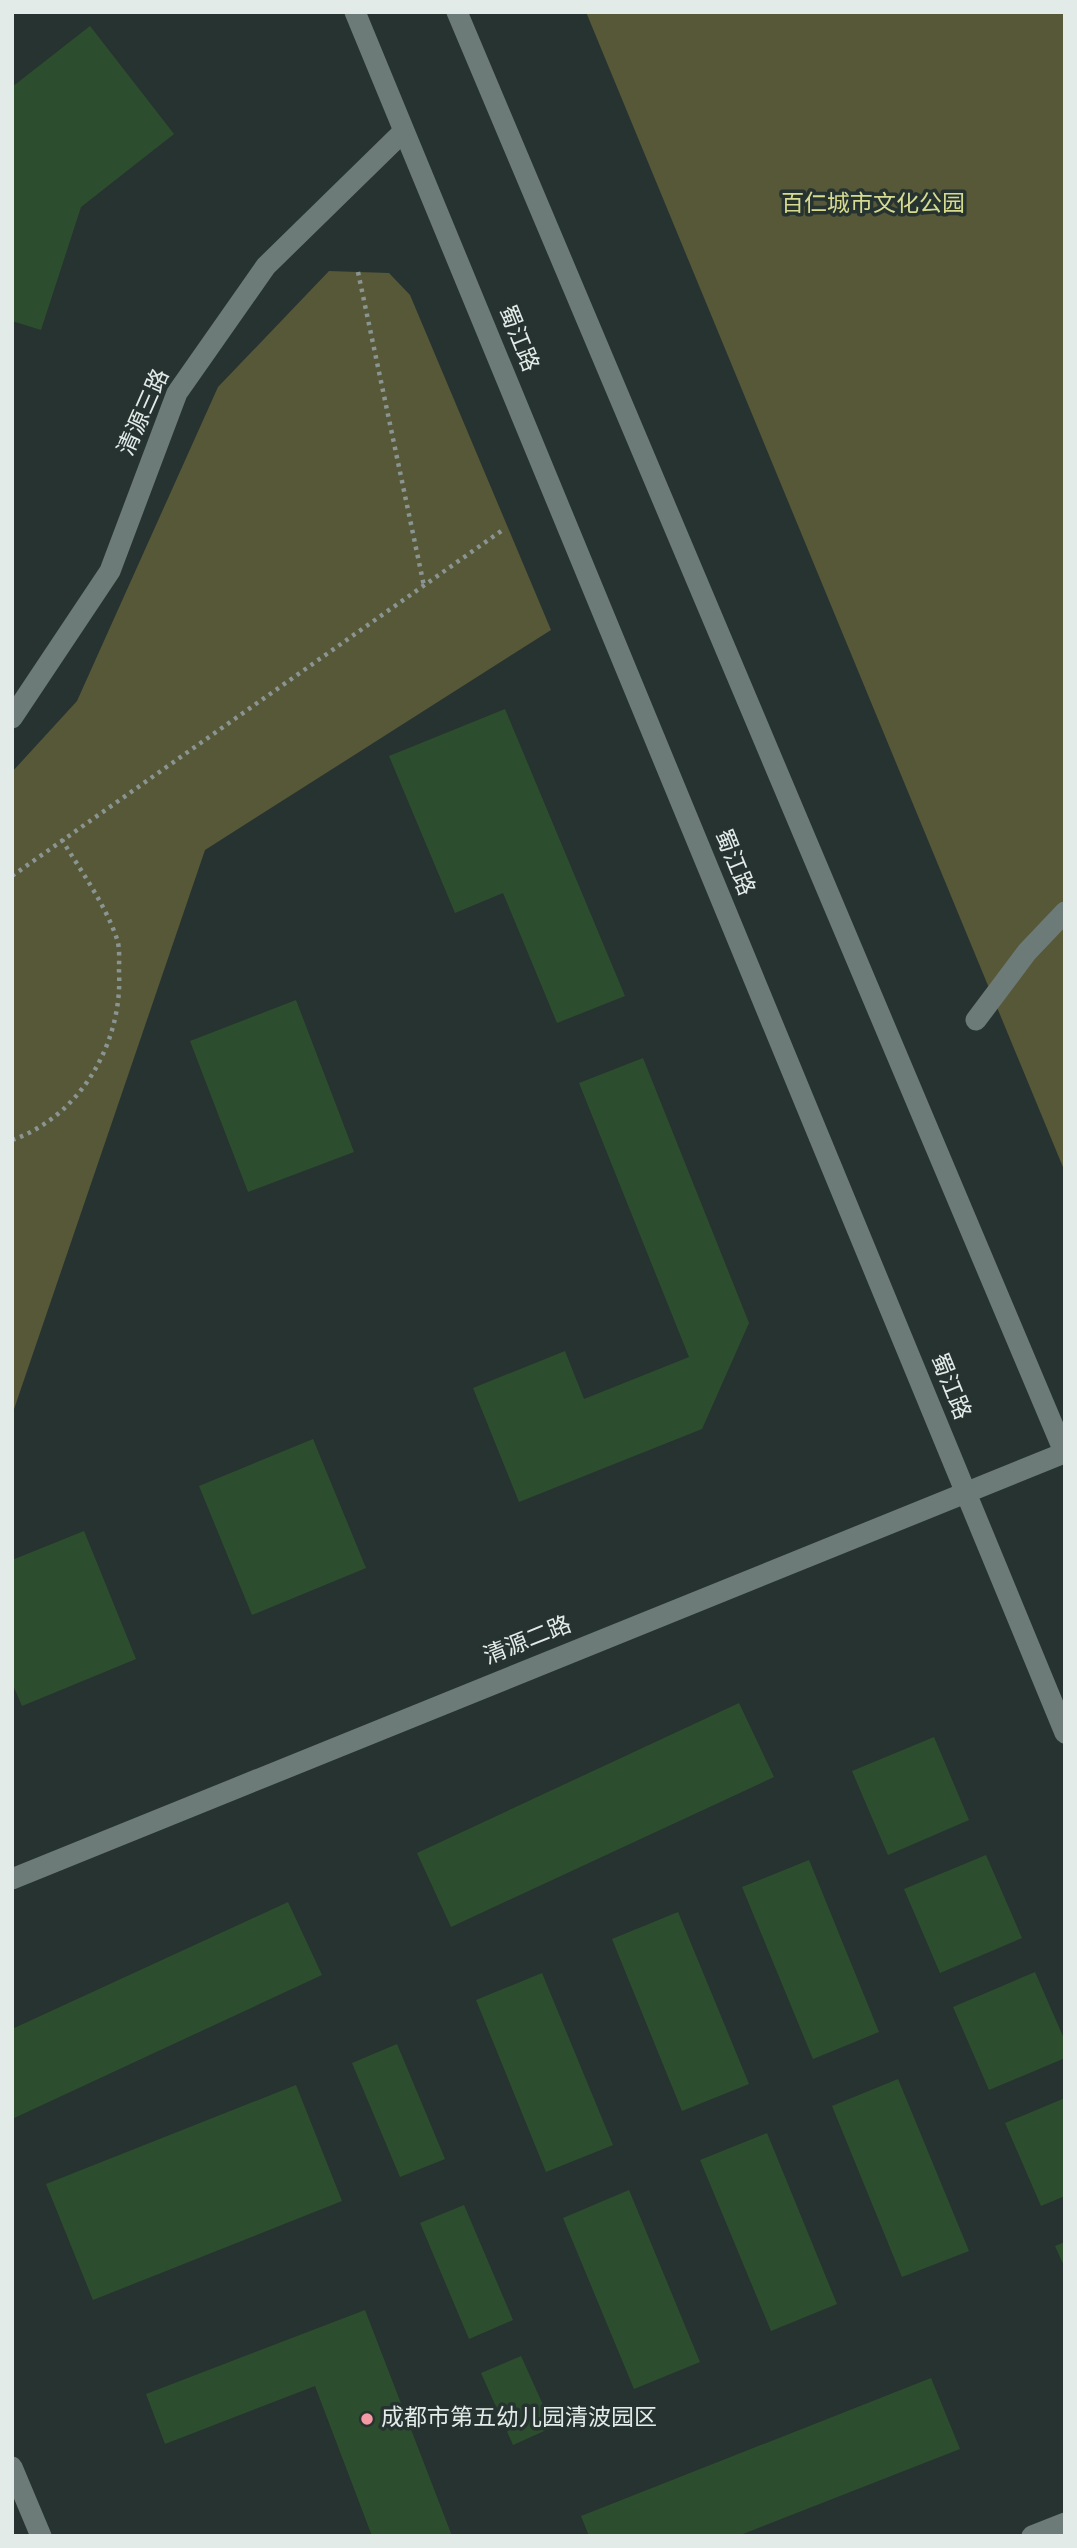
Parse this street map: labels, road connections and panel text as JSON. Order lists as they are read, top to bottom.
{
  "streets": {
    "street": ["蜀江路", "清源三路", "清源二路"]
  },
  "crossings": [
    ["蜀江路", "清源三路"],
    ["蜀江路", "清源二路"]
  ],
  "parks": ["百仁城市文化公园"],
  "places": ["成都市第五幼儿园清波园区"]
}
